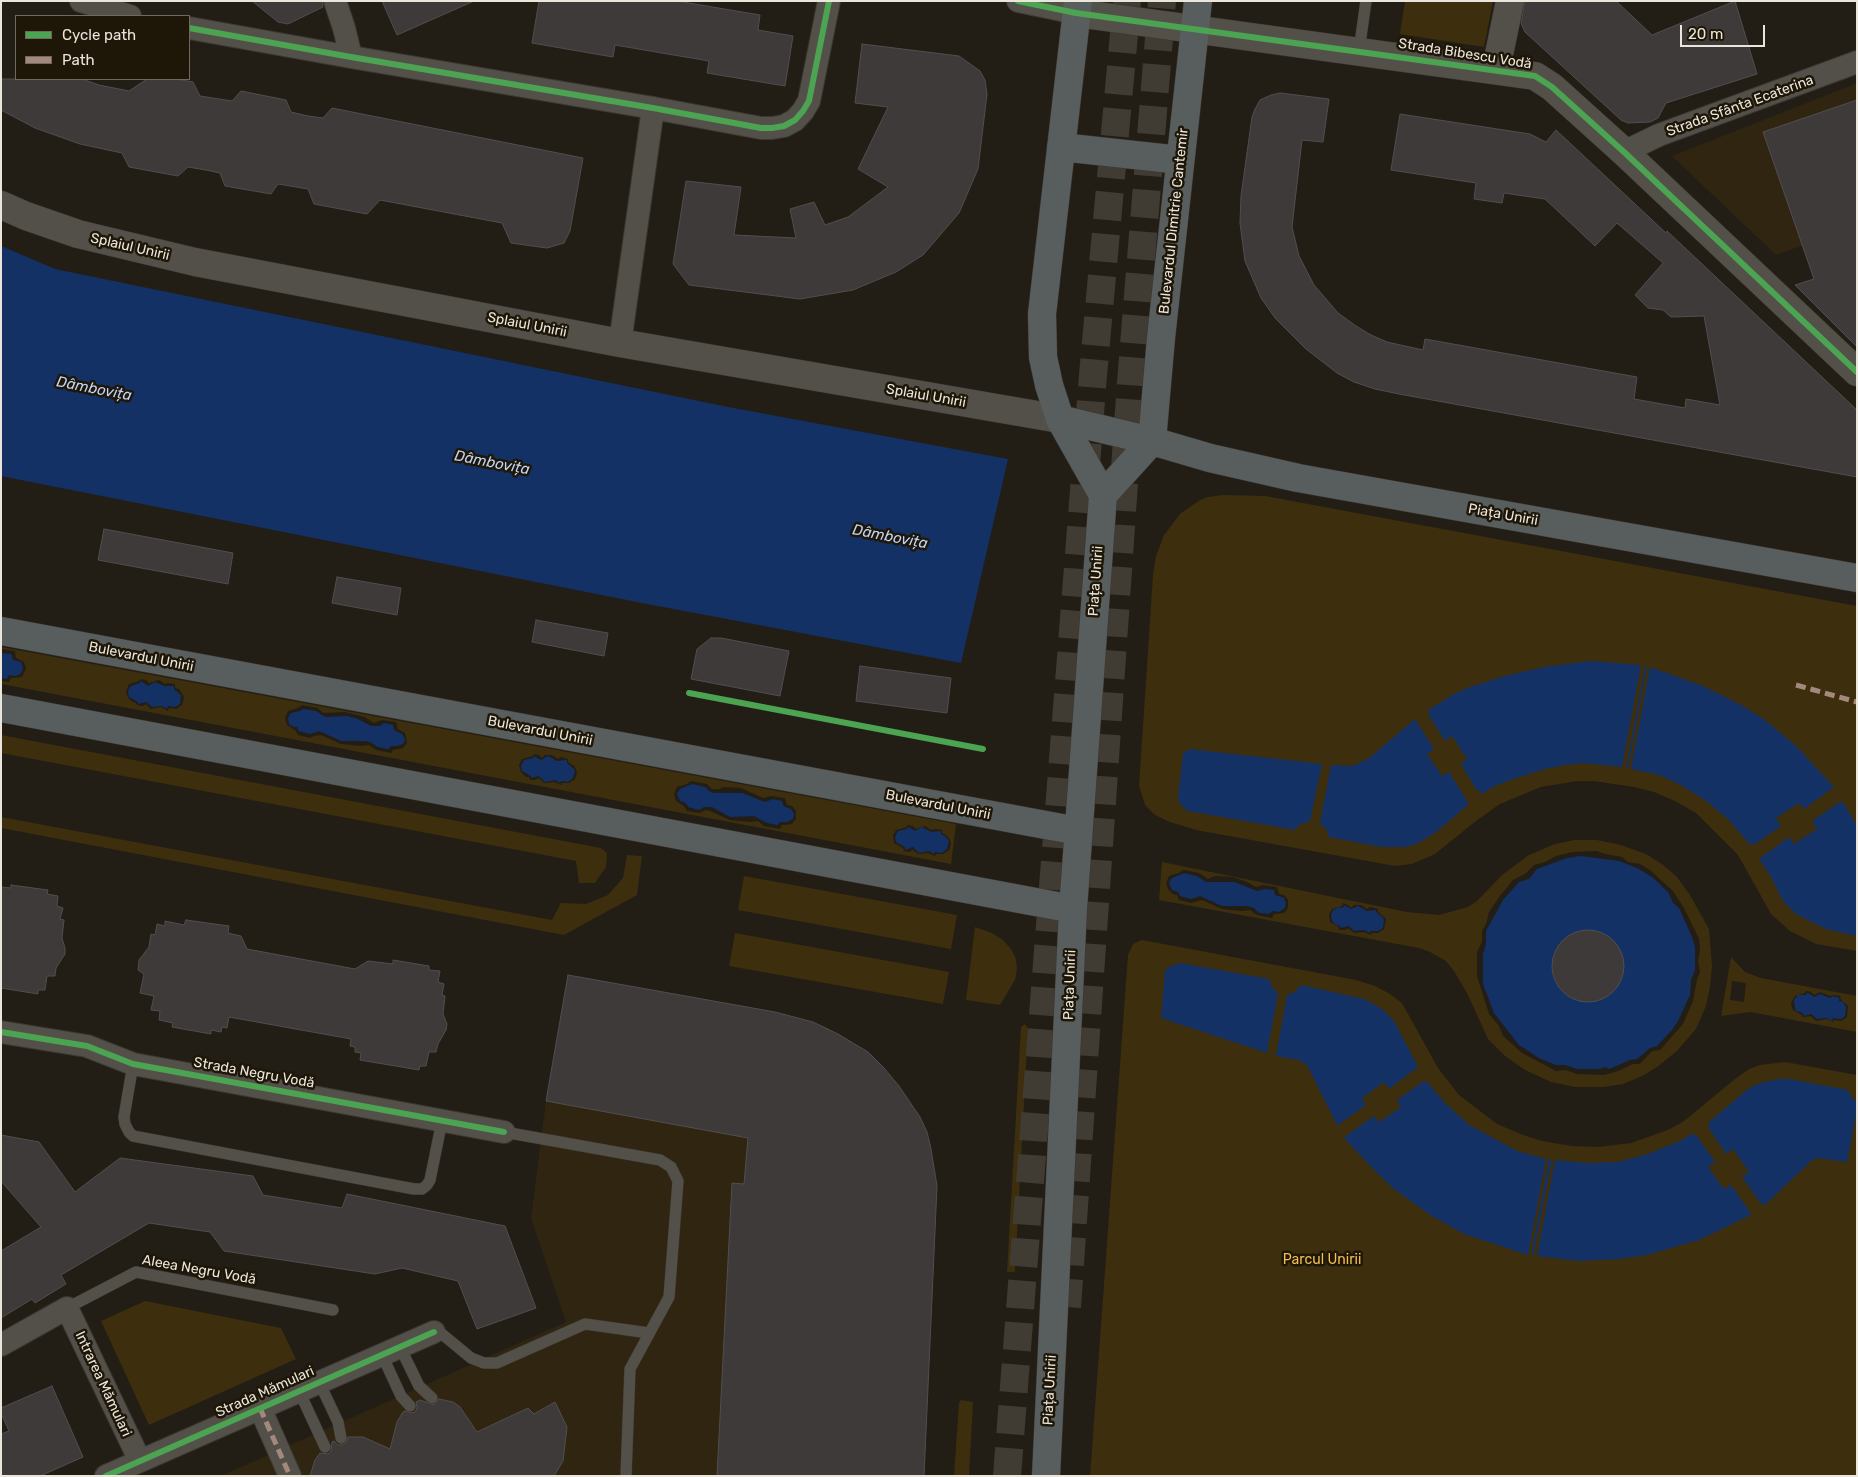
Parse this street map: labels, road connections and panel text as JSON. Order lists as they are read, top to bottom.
{
  "streets": {
    "main road": [
      "Strada Bibescu Vodă",
      "Bulevardul Dimitrie Cantemir",
      "Splaiul Unirii",
      "Piața Unirii",
      "Bulevardul Unirii"
    ],
    "street": [
      "Strada Sfânta Ecaterina",
      "Strada Negru Vodă",
      "Intrarea Mămulari",
      "Strada Mămulari"
    ],
    "lane": ["Aleea Negru Vodă"]
  },
  "crossings": [
    ["Strada Bibescu Vodă", "Strada Sfânta Ecaterina"],
    ["Strada Bibescu Vodă", "Bulevardul Dimitrie Cantemir"],
    ["Bulevardul Dimitrie Cantemir", "Piața Unirii"],
    ["Splaiul Unirii", "Piața Unirii"],
    ["Piața Unirii", "Bulevardul Unirii"],
    ["Aleea Negru Vodă", "Intrarea Mămulari"],
    ["Intrarea Mămulari", "Strada Mămulari"]
  ],
  "water": ["Dâmbovița"],
  "parks": ["Parcul Unirii"],
  "legend": ["Cycle path", "Path"],
  "scale_bar": "20 m"
}
